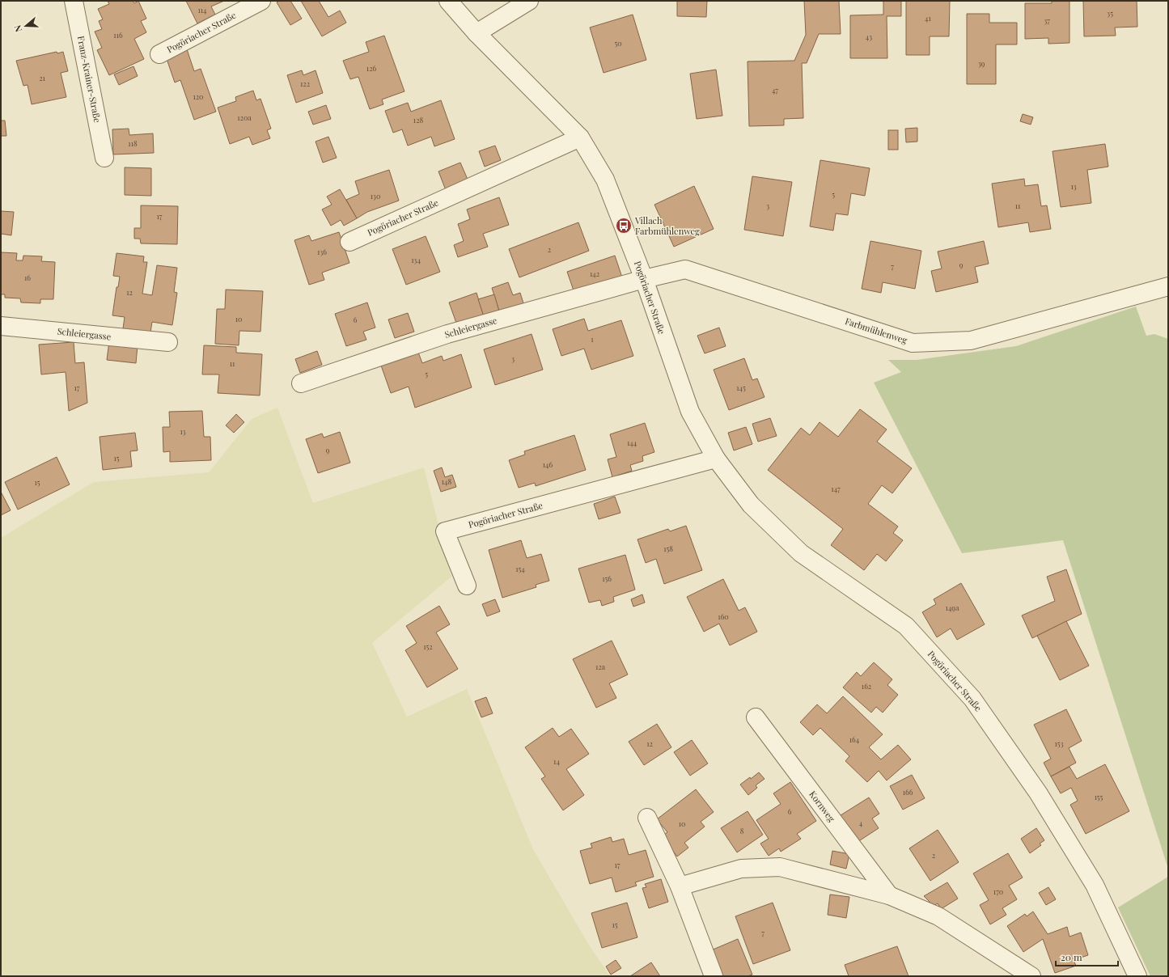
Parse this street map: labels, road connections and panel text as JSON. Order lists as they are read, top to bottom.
{
  "streets": {
    "street": [
      "Pogöriacher Straße",
      "Franz-Krainer-Straße",
      "Schleiergasse",
      "Farbmühlenweg",
      "Kornweg"
    ]
  },
  "crossings": [
    ["Pogöriacher Straße", "Schleiergasse"],
    ["Pogöriacher Straße", "Farbmühlenweg"],
    ["Schleiergasse", "Farbmühlenweg"]
  ],
  "places": {
    "bus stop": ["Villach Farbmühlenweg"]
  },
  "house_numbers": [
    "114",
    "35",
    "41",
    "37",
    "116",
    "43",
    "50",
    "39",
    "126",
    "21",
    "122",
    "47",
    "120",
    "120a",
    "128",
    "118",
    "13",
    "5",
    "130",
    "3",
    "11",
    "17",
    "2",
    "136",
    "134",
    "9",
    "7",
    "142",
    "16",
    "12",
    "10",
    "6",
    "1",
    "3",
    "11",
    "5",
    "17",
    "145",
    "13",
    "144",
    "9",
    "15",
    "146",
    "148",
    "15",
    "147",
    "158",
    "154",
    "156",
    "149a",
    "160",
    "152",
    "12a",
    "162",
    "164",
    "12",
    "153",
    "14",
    "166",
    "155",
    "6",
    "4",
    "10",
    "8",
    "2",
    "17",
    "170",
    "15",
    "7"
  ],
  "scale_bar": "20 m",
  "north": "left"
}
